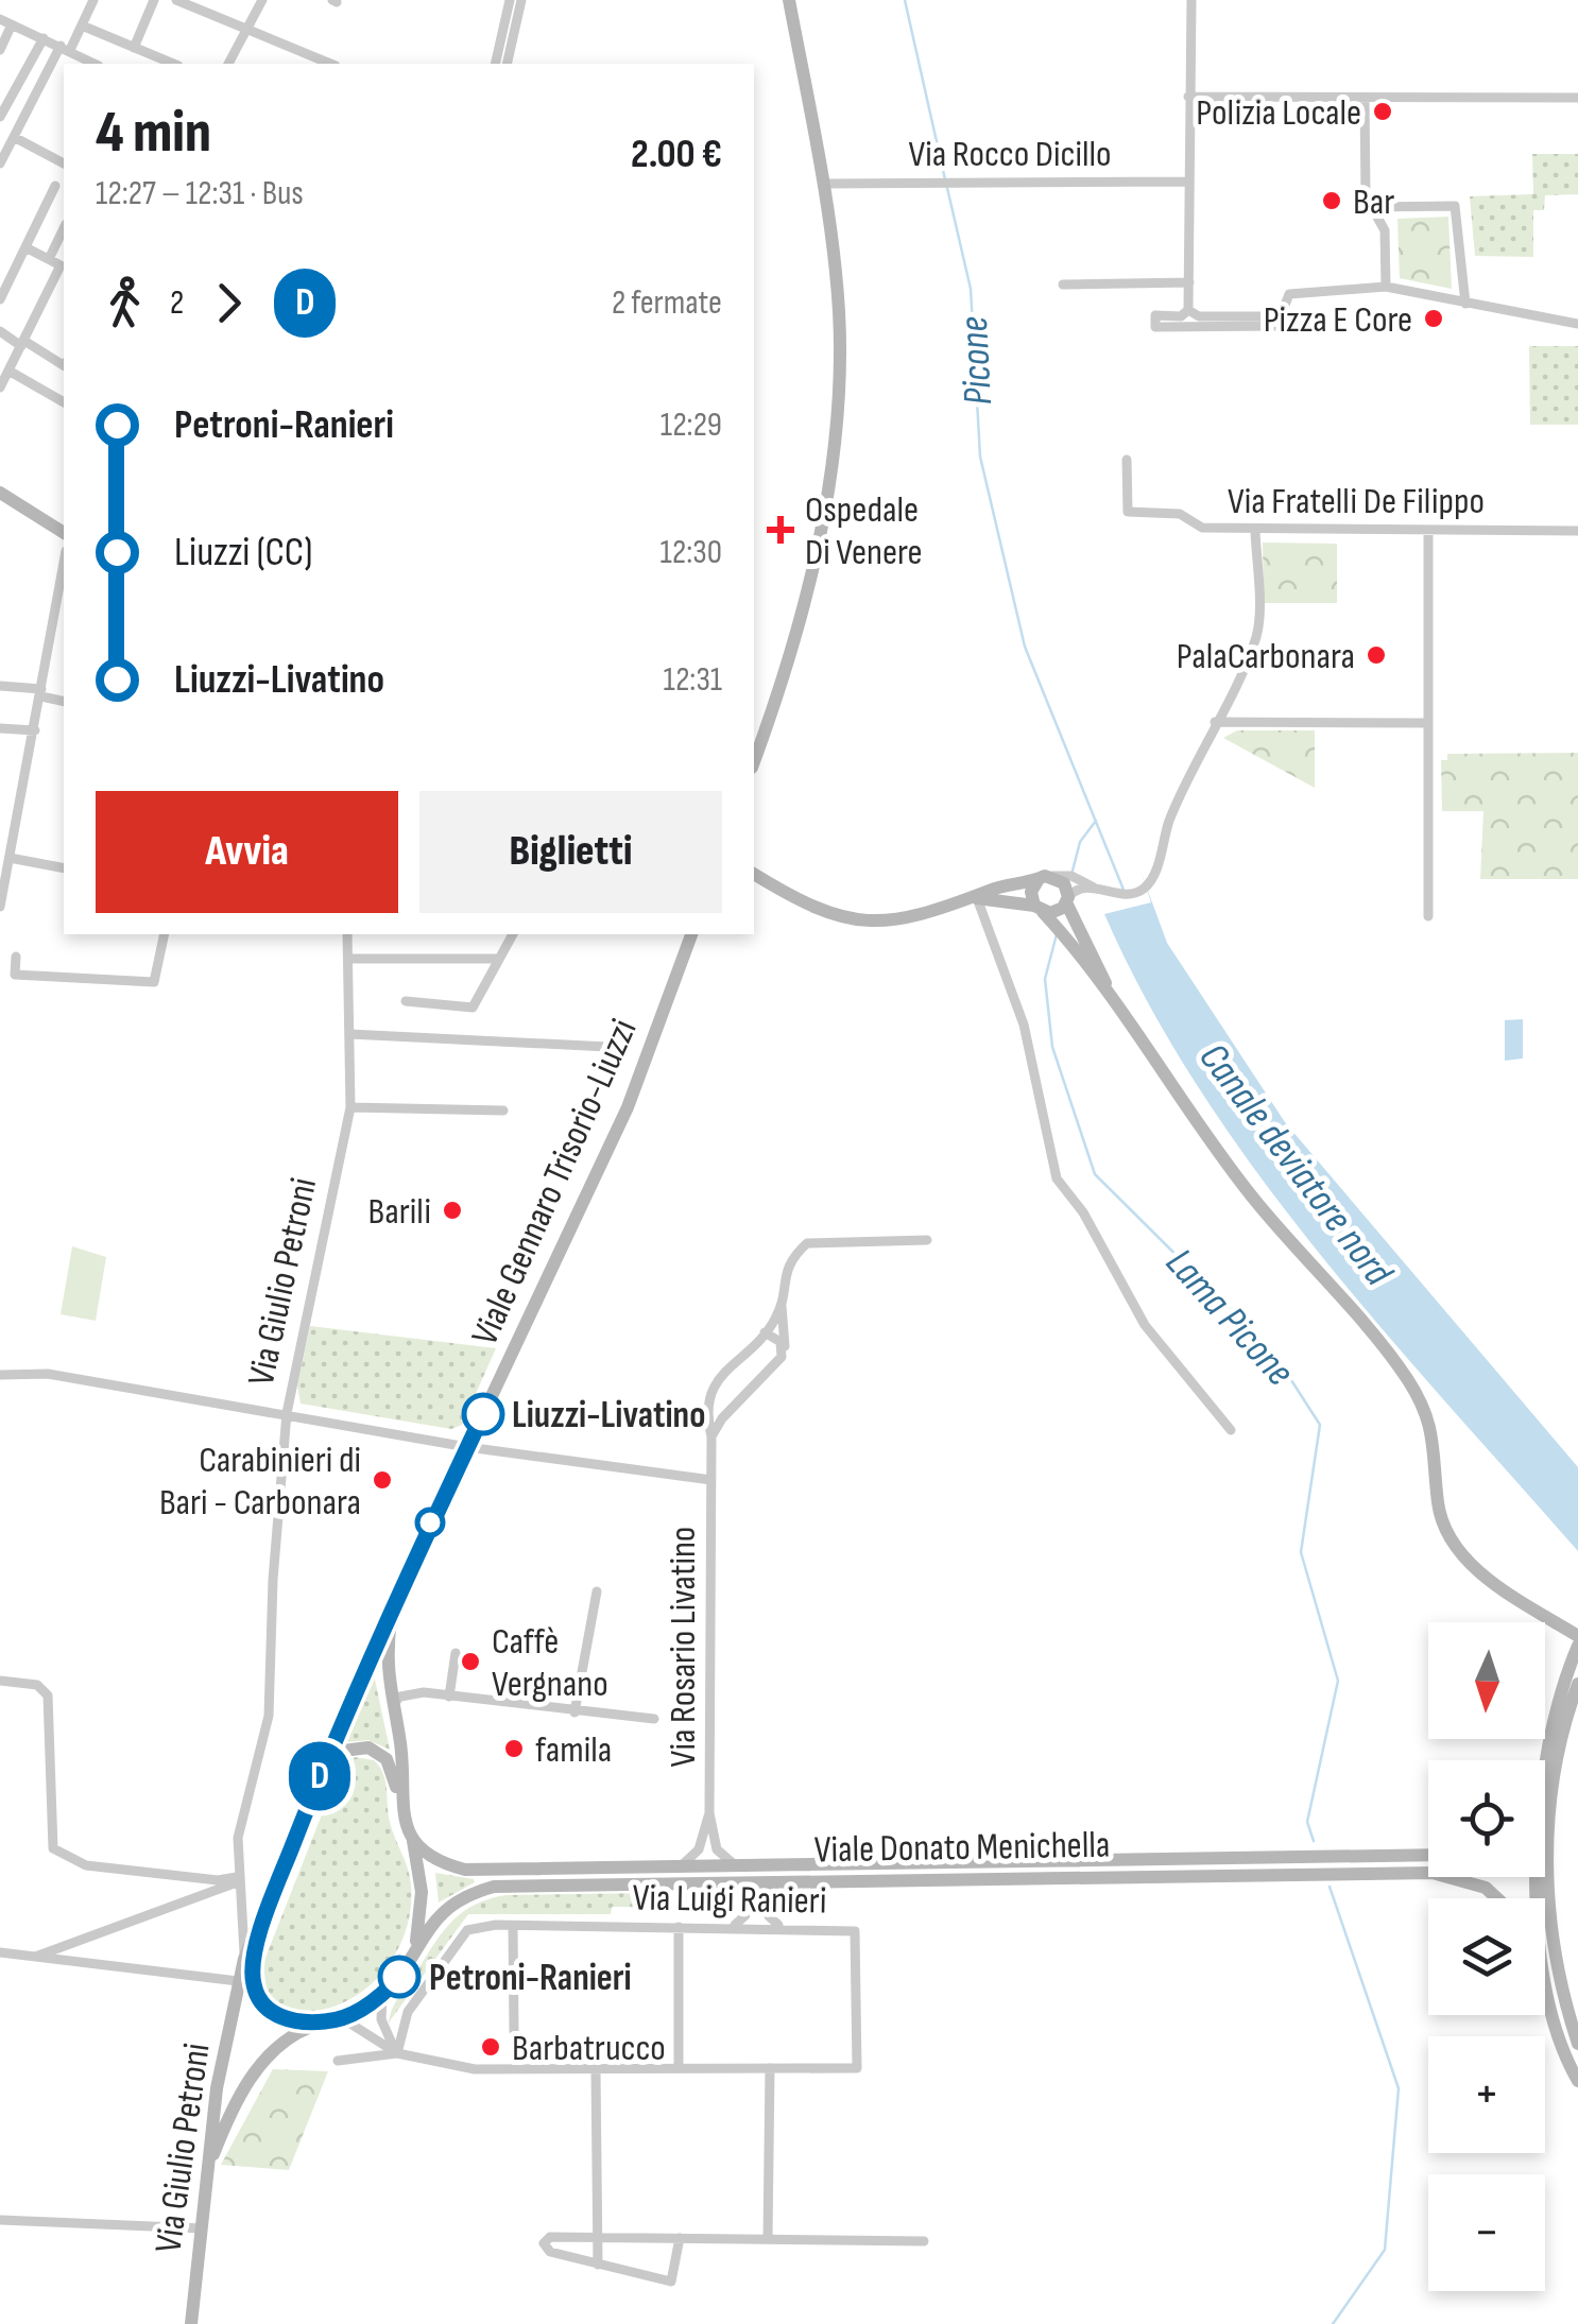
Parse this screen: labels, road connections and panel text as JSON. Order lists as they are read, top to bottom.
{
  "streets": {
    "main road": ["Viale Gennaro Trisorio-Liuzzi", "Via Giulio Petroni", "Viale Donato Menichella"],
    "street": [
      "Via Rocco Dicillo",
      "Via Fratelli De Filippo",
      "Via Rosario Livatino",
      "Via Luigi Ranieri"
    ]
  },
  "crossings": [
    ["Viale Gennaro Trisorio-Liuzzi", "Via Giulio Petroni"],
    ["Viale Gennaro Trisorio-Liuzzi", "Via Rosario Livatino"],
    ["Viale Gennaro Trisorio-Liuzzi", "Viale Donato Menichella"],
    ["Via Giulio Petroni", "Via Rosario Livatino"],
    ["Via Giulio Petroni", "Viale Donato Menichella"]
  ],
  "water": ["Picone", "Canale deviatore nord", "Lama Picone"],
  "places": {
    "other": [
      "Polizia Locale",
      "Bar",
      "Pizza E Core",
      "PalaCarbonara",
      "Barili",
      "Liuzzi-Livatino",
      "Carabinieri di Bari - Carbonara",
      "Caffè Vergnano",
      "famila",
      "Petroni-Ranieri",
      "Barbatrucco"
    ],
    "health": ["Ospedale Di Venere"]
  },
  "lines": ["bus line D"],
  "north": "bottom",
  "page": {
    "on_map": "D",
    "heading": ["4 min", "12:27 – 12:31 · Bus", "2.00 €"],
    "legs": ["2", "D", "2 fermate"],
    "list": [
      {
        "name": "Petroni-Ranieri",
        "value": "12:29"
      },
      {
        "name": "Liuzzi (CC)",
        "value": "12:30"
      },
      {
        "name": "Liuzzi-Livatino",
        "value": "12:31"
      }
    ],
    "buttons": ["Avvia", "Biglietti"],
    "map_buttons": ["+", "−"]
  }
}
